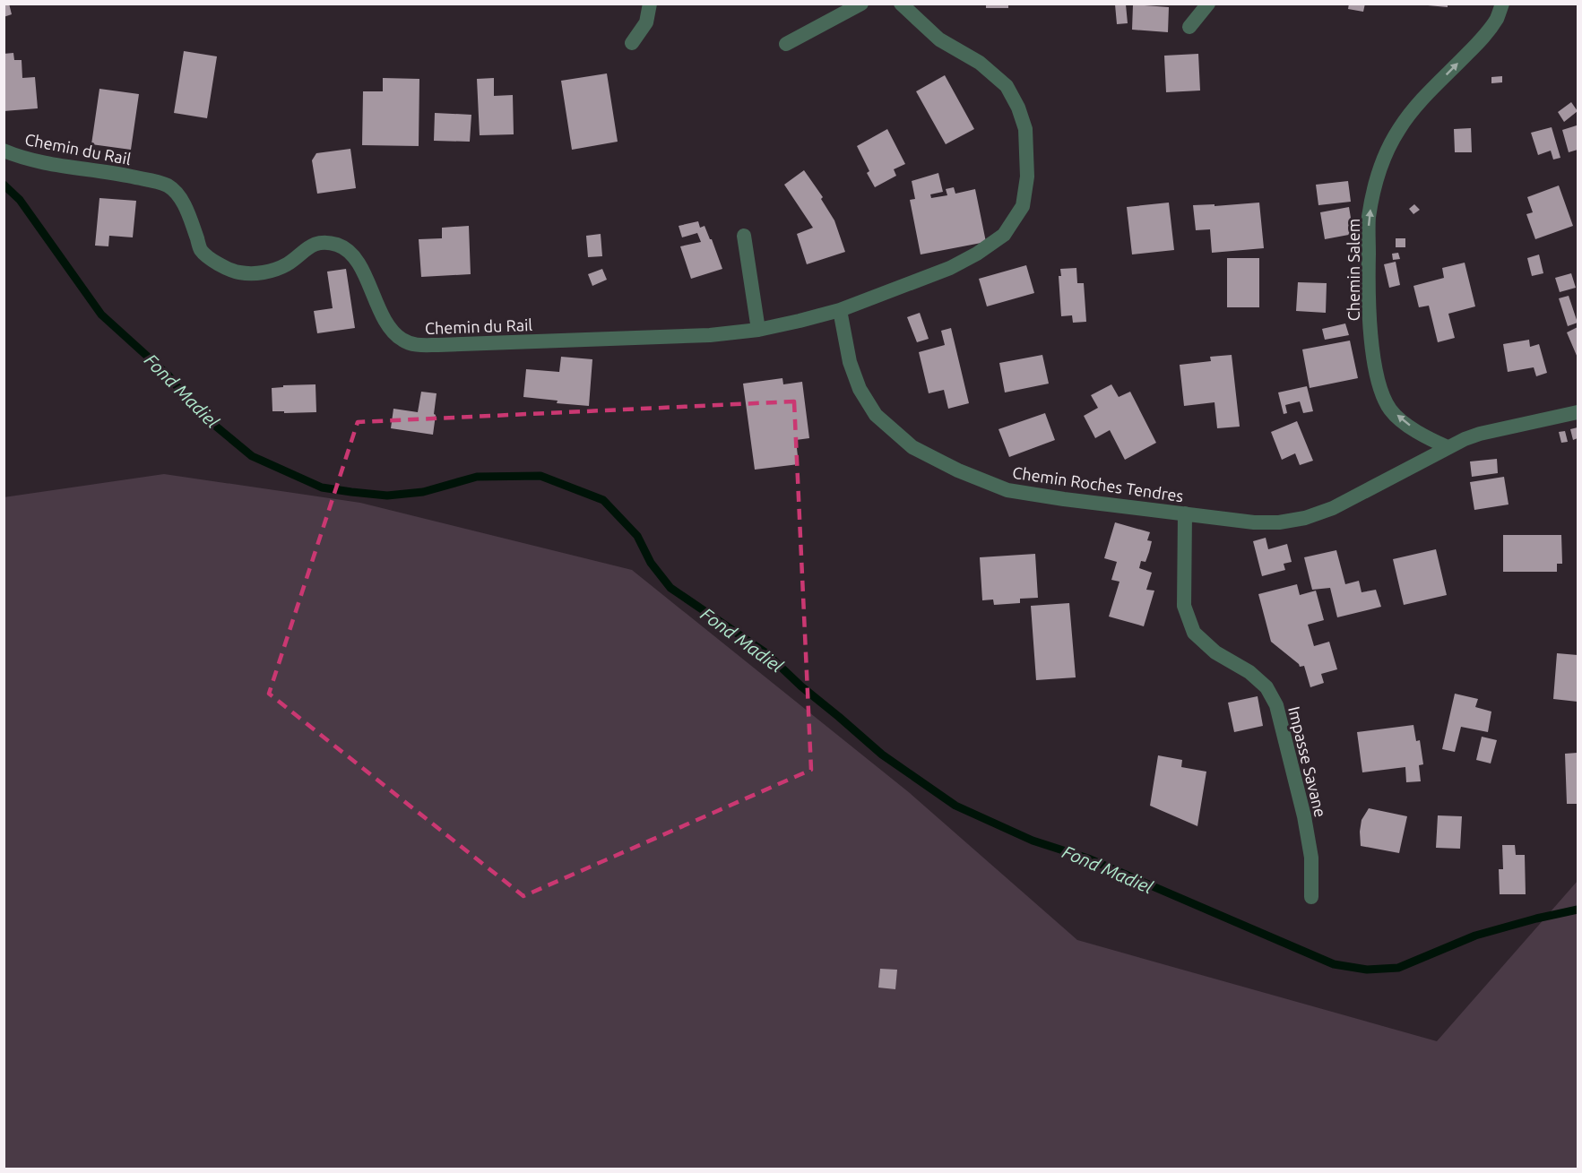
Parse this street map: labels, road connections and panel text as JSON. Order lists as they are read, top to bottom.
{
  "streets": {
    "street": [
      "Chemin du Rail",
      "Chemin Salem",
      "Chemin Roches Tendres",
      "Impasse Savane"
    ]
  },
  "crossings": [
    ["Chemin du Rail", "Chemin Roches Tendres"],
    ["Chemin Salem", "Chemin Roches Tendres"],
    ["Chemin Roches Tendres", "Impasse Savane"]
  ],
  "one_way": ["Chemin Salem"],
  "water": ["Fond Madiel"]
}
